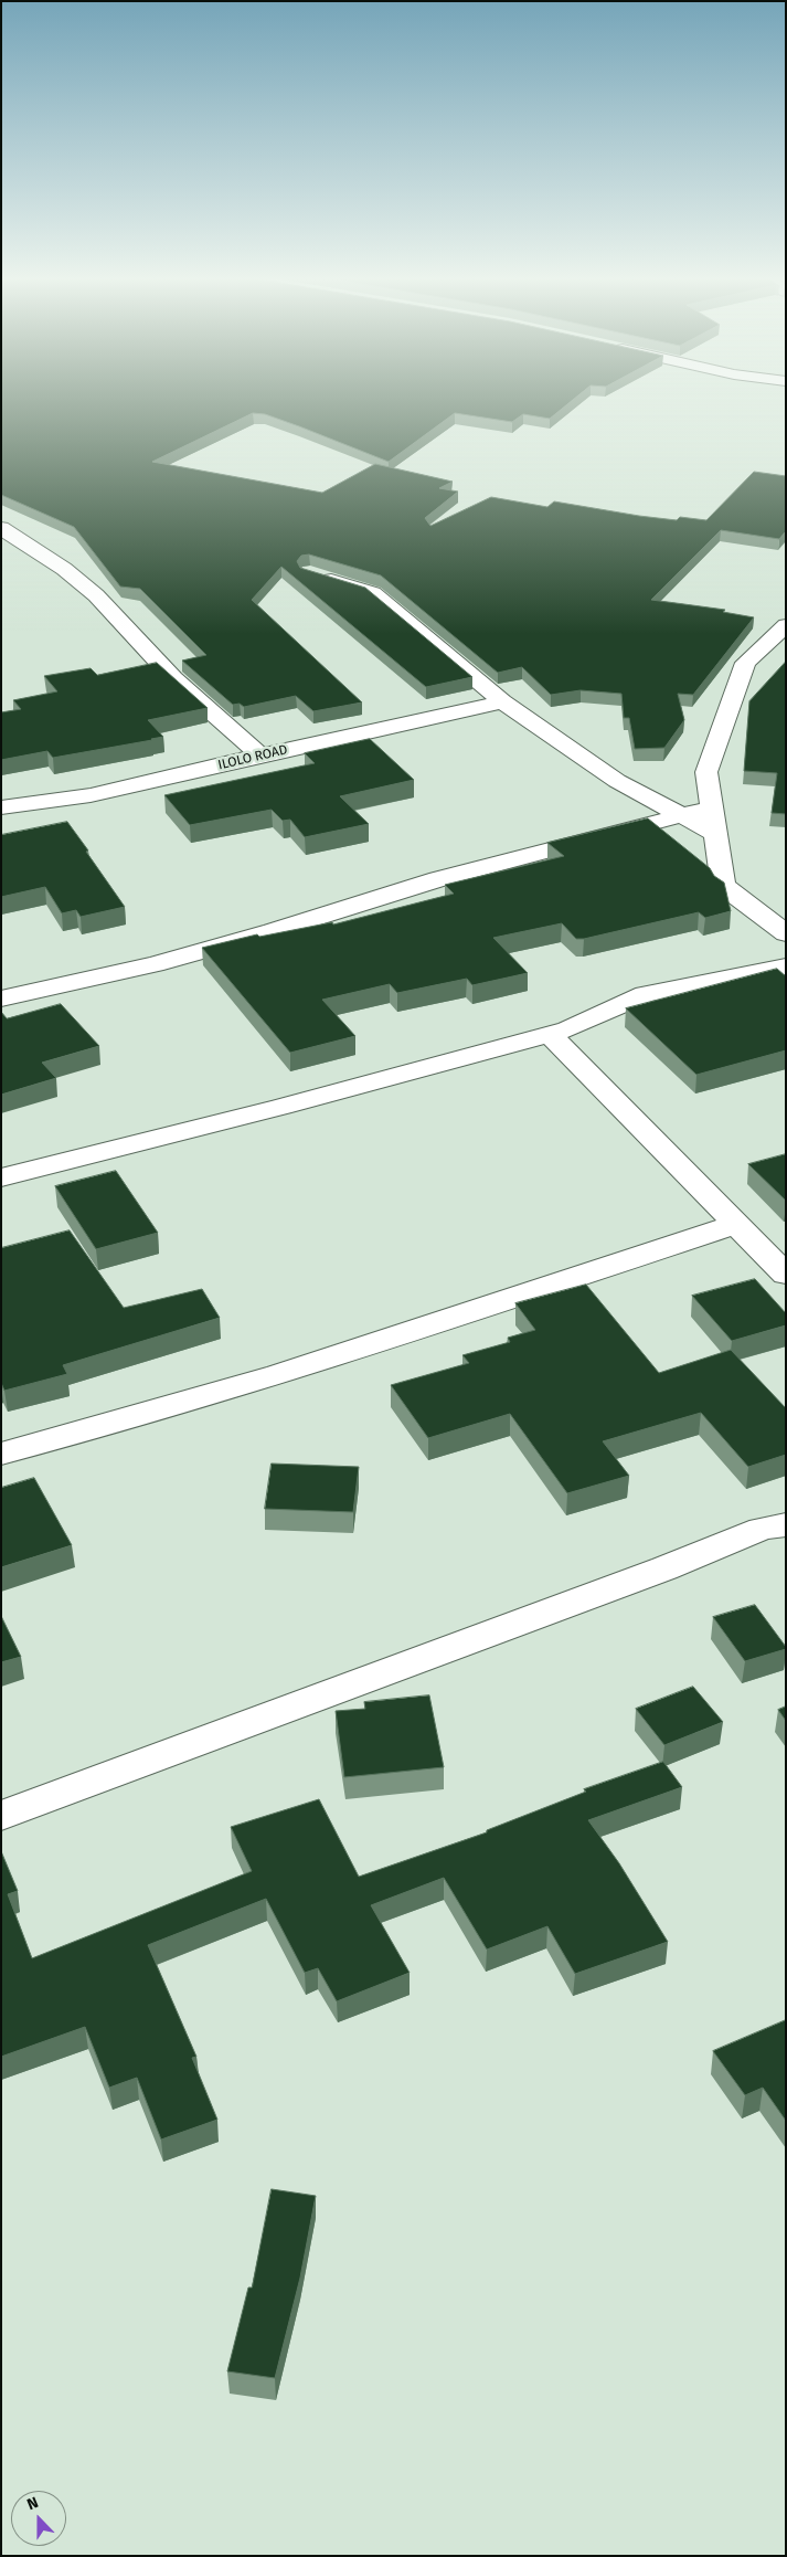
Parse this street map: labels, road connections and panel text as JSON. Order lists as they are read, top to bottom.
{
  "streets": {
    "street": ["ILOLO ROAD"]
  },
  "north": "top"
}
